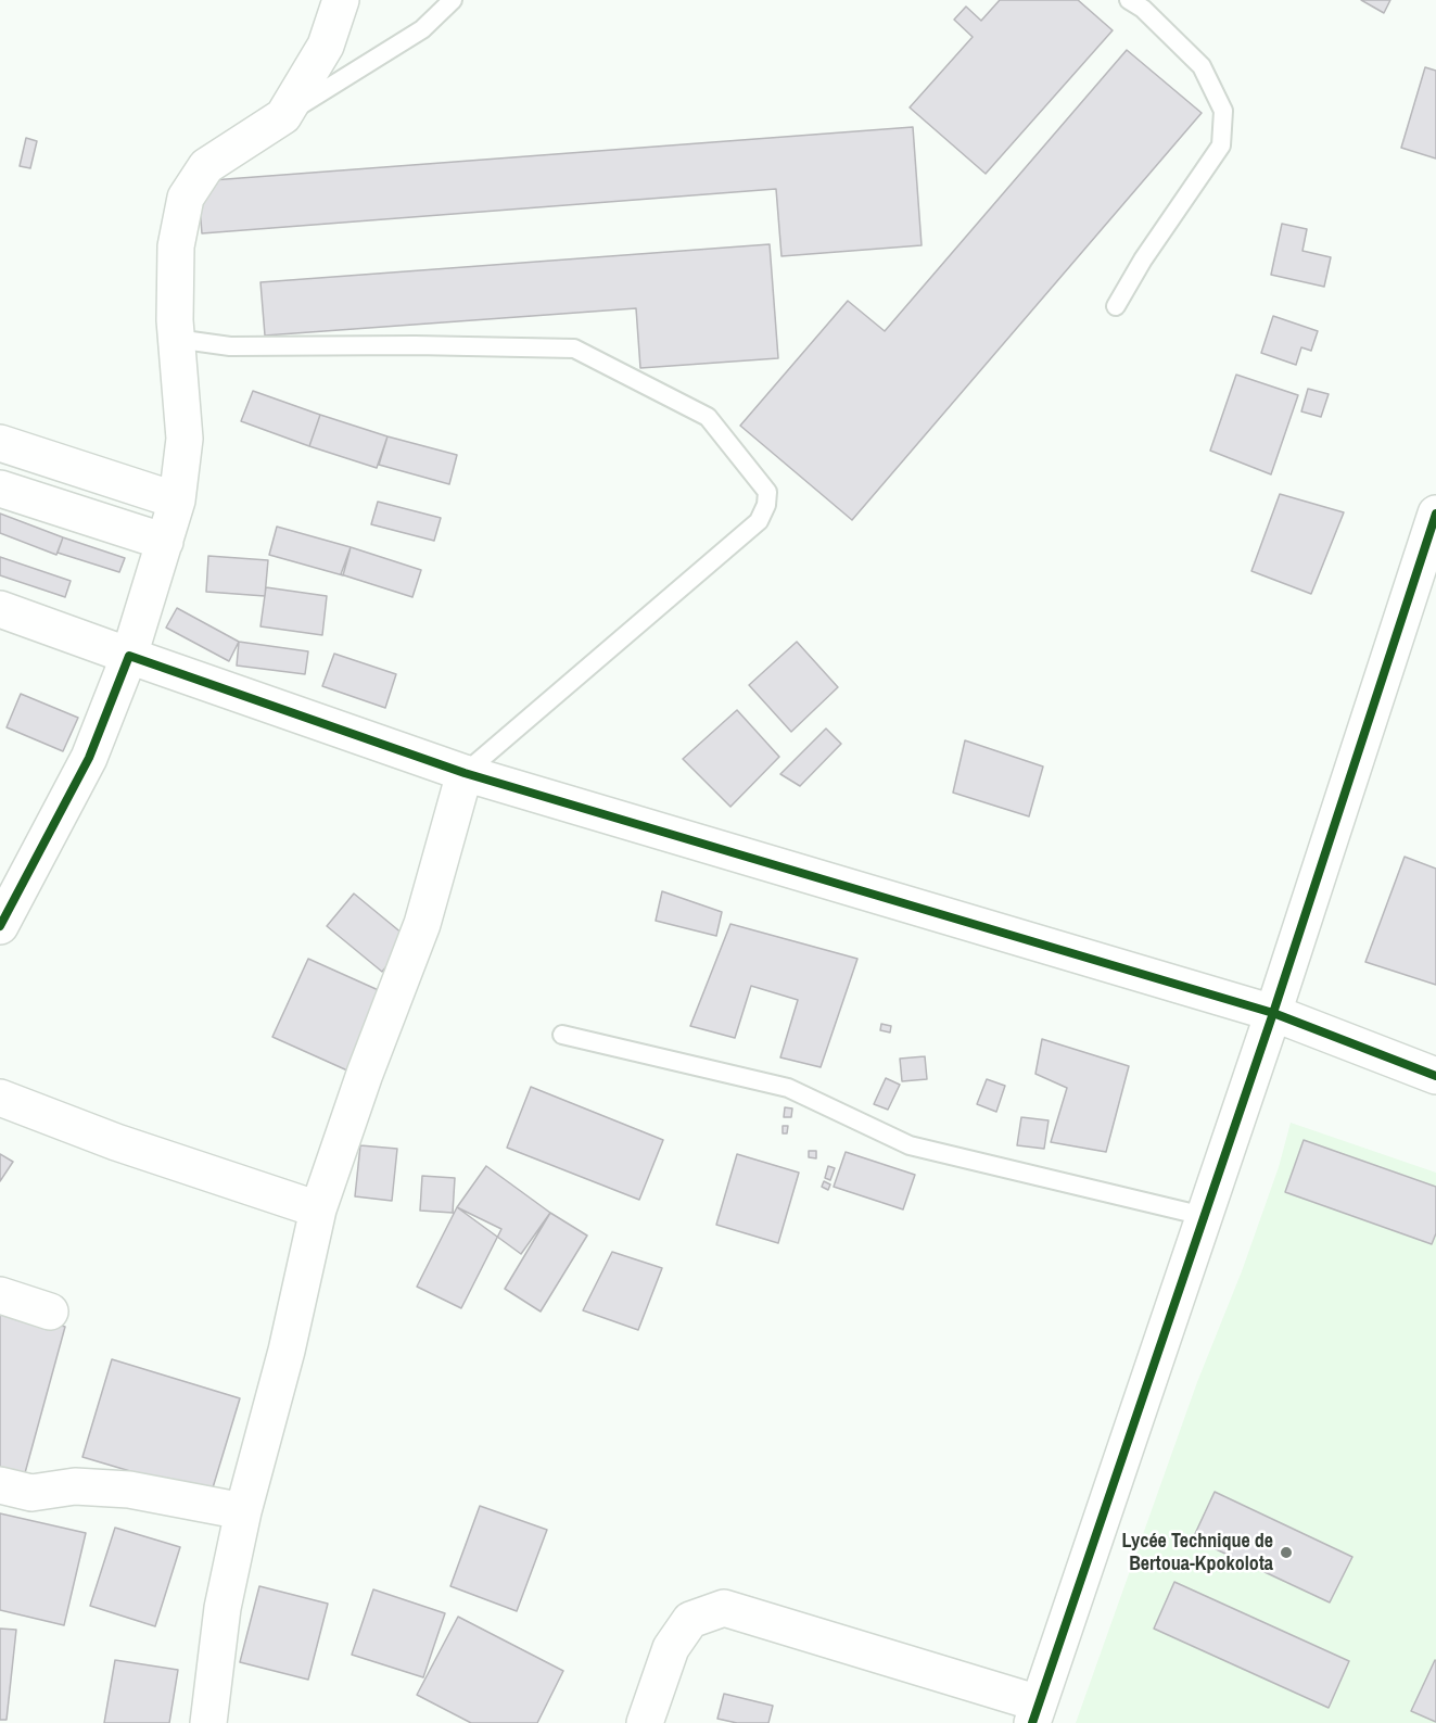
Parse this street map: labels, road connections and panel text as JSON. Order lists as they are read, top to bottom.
{
  "places": ["Lycée Technique de Bertoua-Kpokolota"]
}
